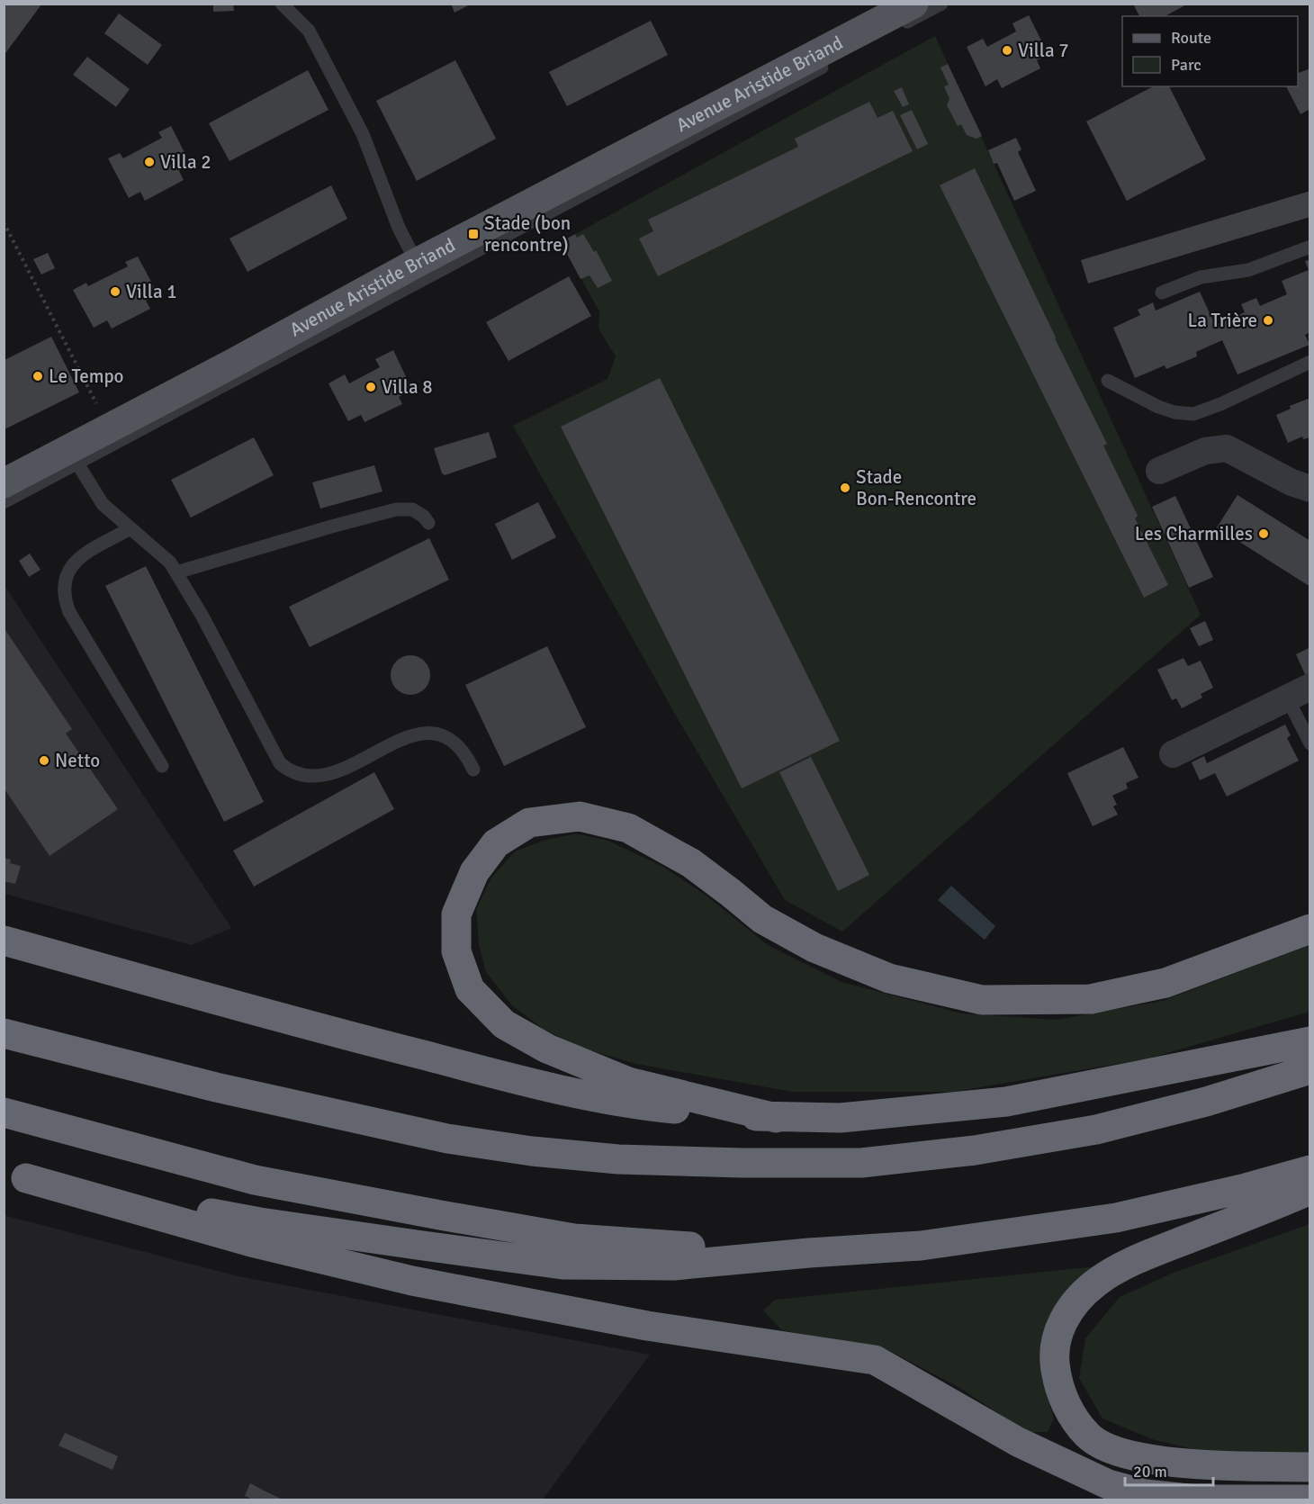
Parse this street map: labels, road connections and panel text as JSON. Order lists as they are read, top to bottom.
{
  "streets": {
    "main road": ["Avenue Aristide Briand"]
  },
  "places": {
    "other": [
      "Villa 7",
      "Villa 2",
      "Villa 1",
      "La Trière",
      "Le Tempo",
      "Villa 8",
      "Stade Bon-Rencontre",
      "Les Charmilles",
      "Netto"
    ],
    "transit": ["Stade (bon rencontre)"]
  },
  "legend": ["Route", "Parc"],
  "scale_bar": "20 m"
}
